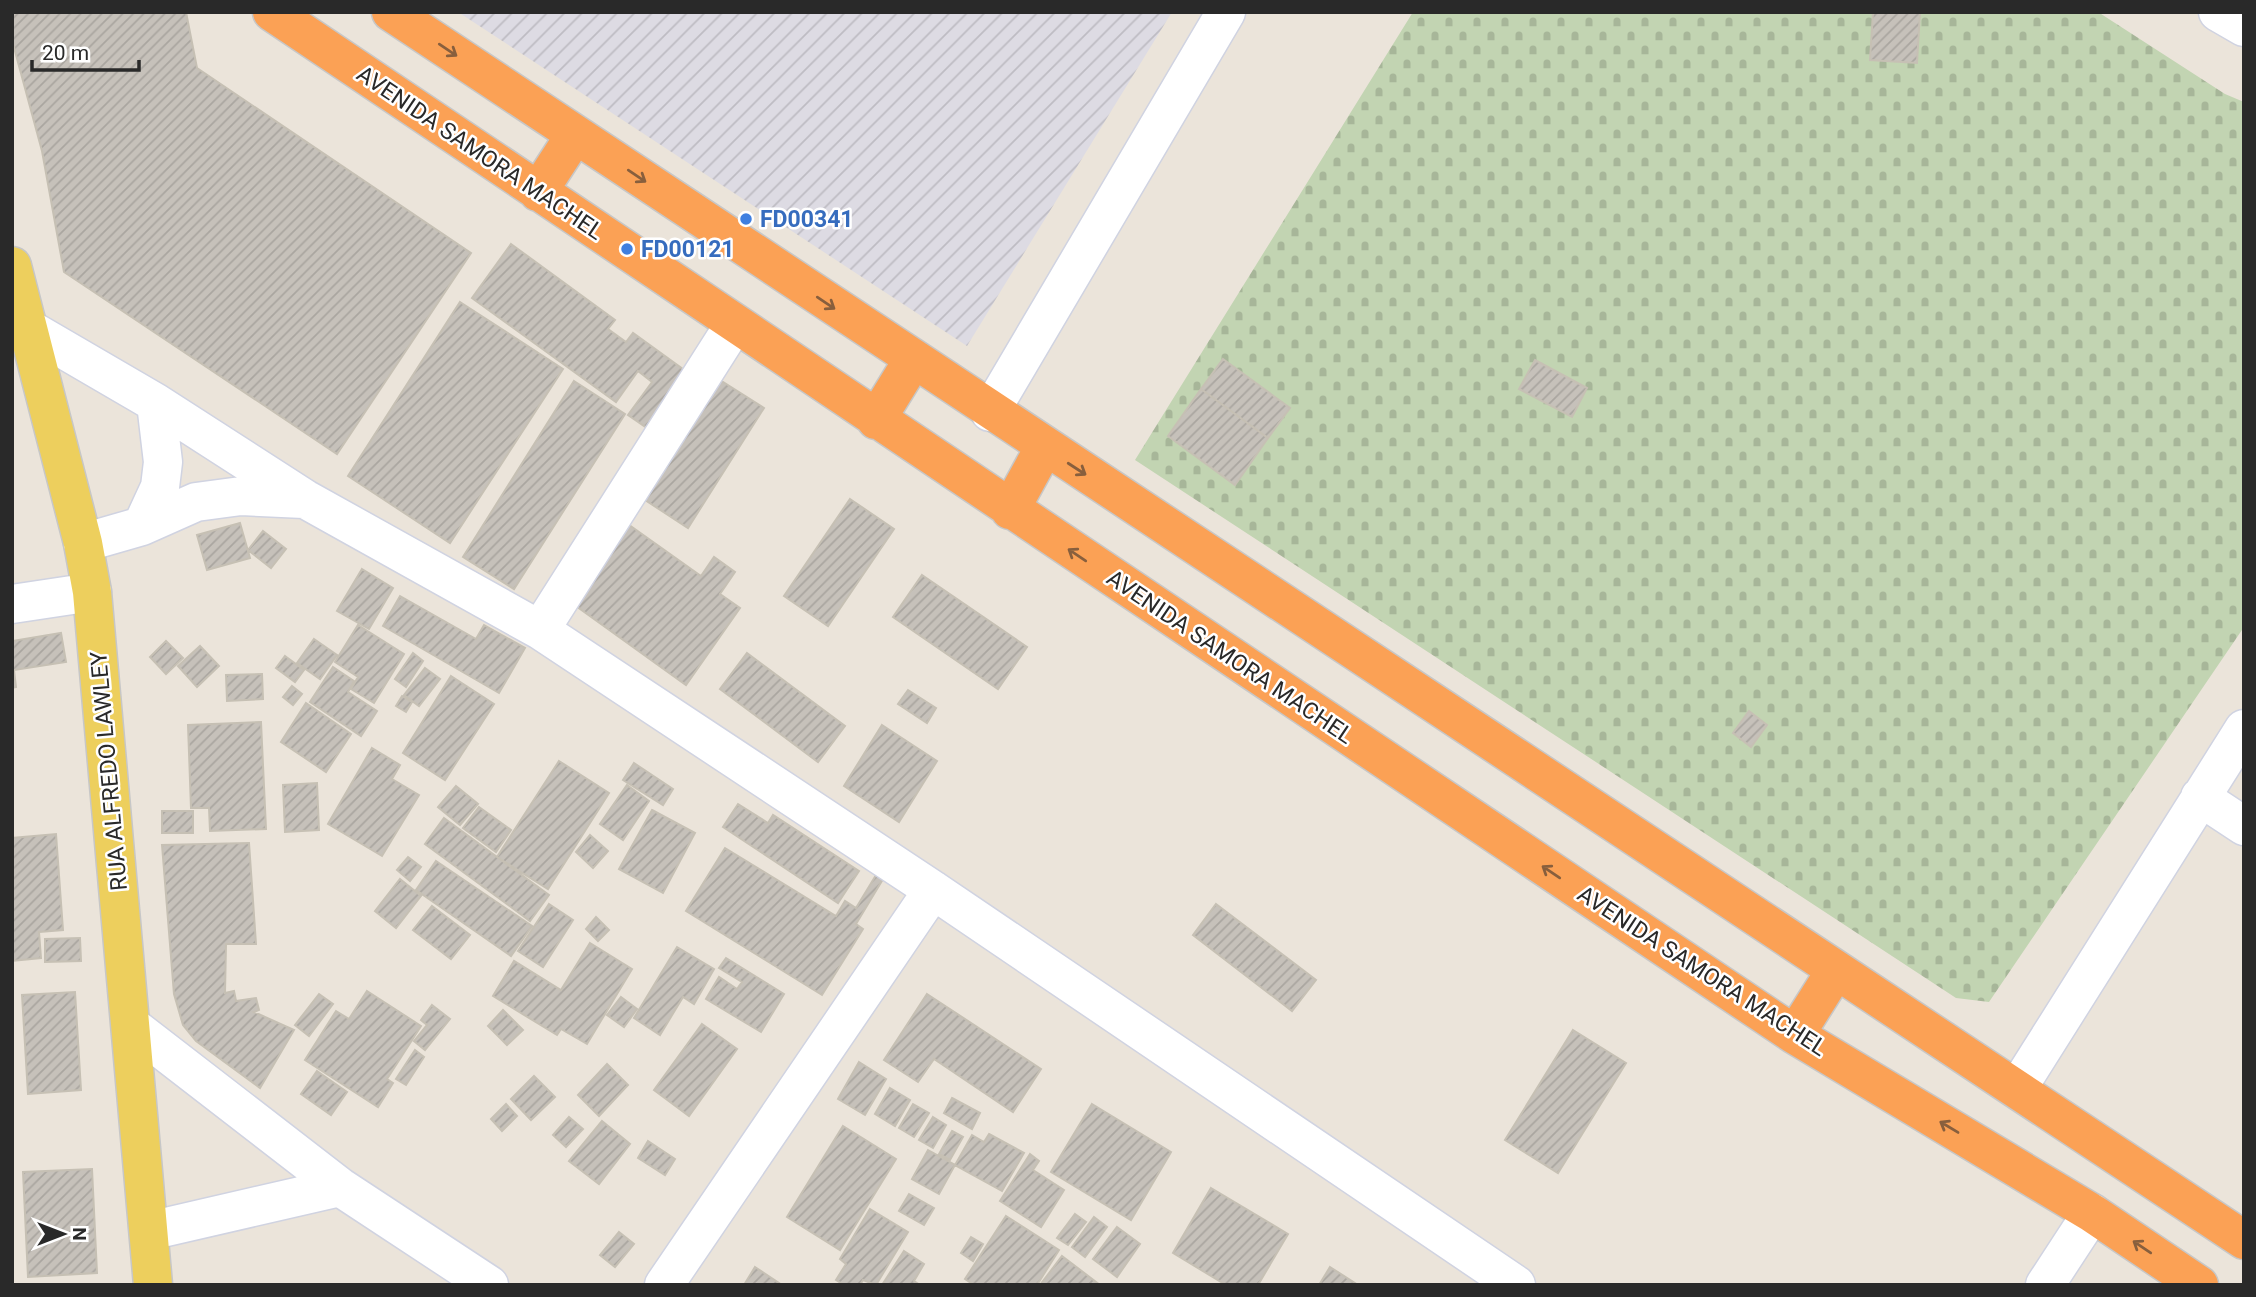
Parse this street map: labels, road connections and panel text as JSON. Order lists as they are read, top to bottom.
{
  "streets": {
    "highway": ["AVENIDA SAMORA MACHEL"],
    "main road": ["RUA ALFREDO LAWLEY"]
  },
  "places": ["FD00341", "FD00121"],
  "scale_bar": "20 m",
  "north": "right"
}
